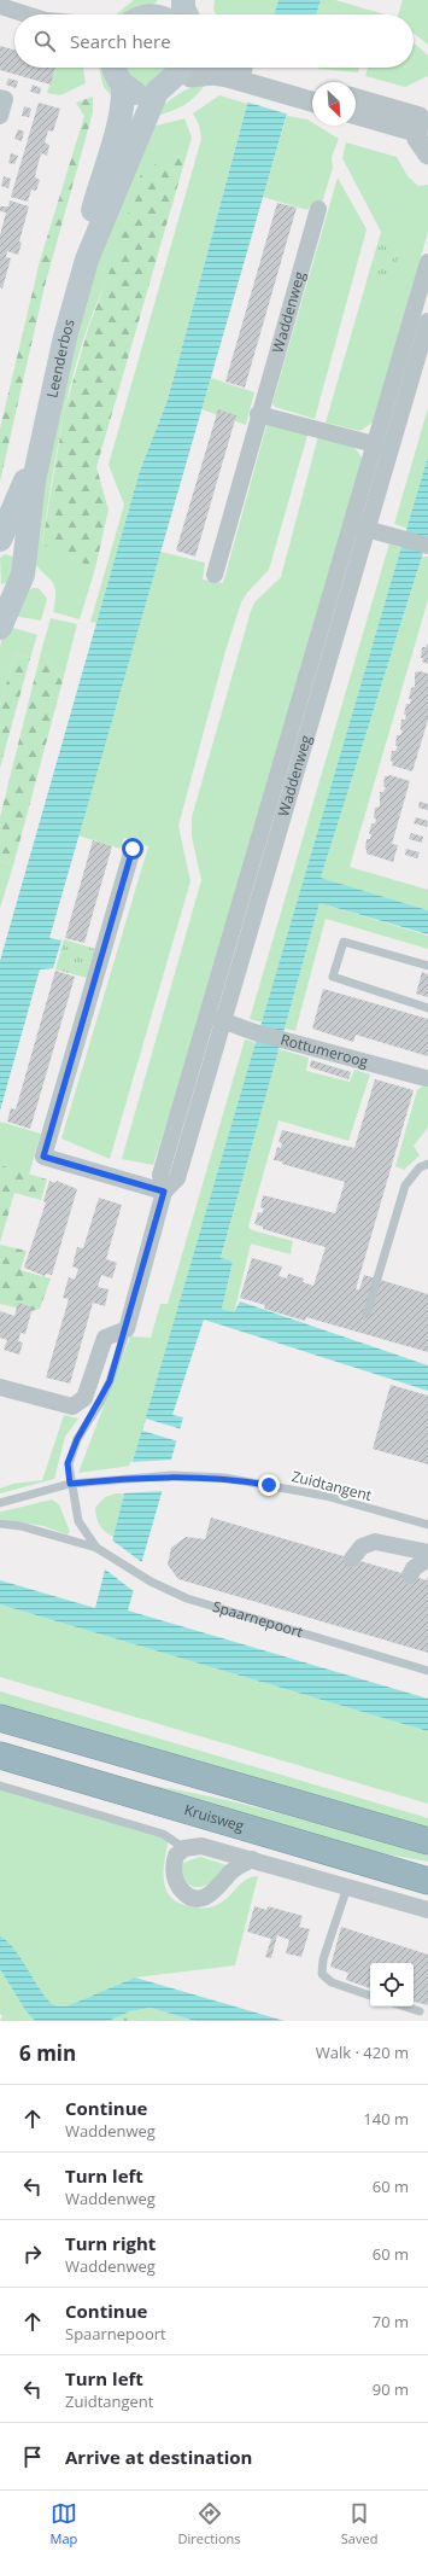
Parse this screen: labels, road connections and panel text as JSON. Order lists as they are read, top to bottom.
{
  "streets": {
    "highway": ["Kruisweg"],
    "main road": ["Leenderbos"],
    "street": ["Waddenweg", "Rottumeroog"],
    "lane": ["Zuidtangent", "Spaarnepoort"]
  },
  "crossings": [
    ["Waddenweg", "Rottumeroog"],
    ["Waddenweg", "Spaarnepoort"],
    ["Zuidtangent", "Spaarnepoort"]
  ],
  "north": "bottom right",
  "page": {
    "search": "Search here",
    "heading": ["6 min", "Walk · 420 m"],
    "list": [
      ["Continue", "Waddenweg", "140 m"],
      ["Turn left", "Waddenweg", "60 m"],
      ["Turn right", "Waddenweg", "60 m"],
      ["Continue", "Spaarnepoort", "70 m"],
      ["Turn left", "Zuidtangent", "90 m"],
      "Arrive at destination"
    ],
    "nav": ["Map", "Directions", "Saved"]
  }
}
